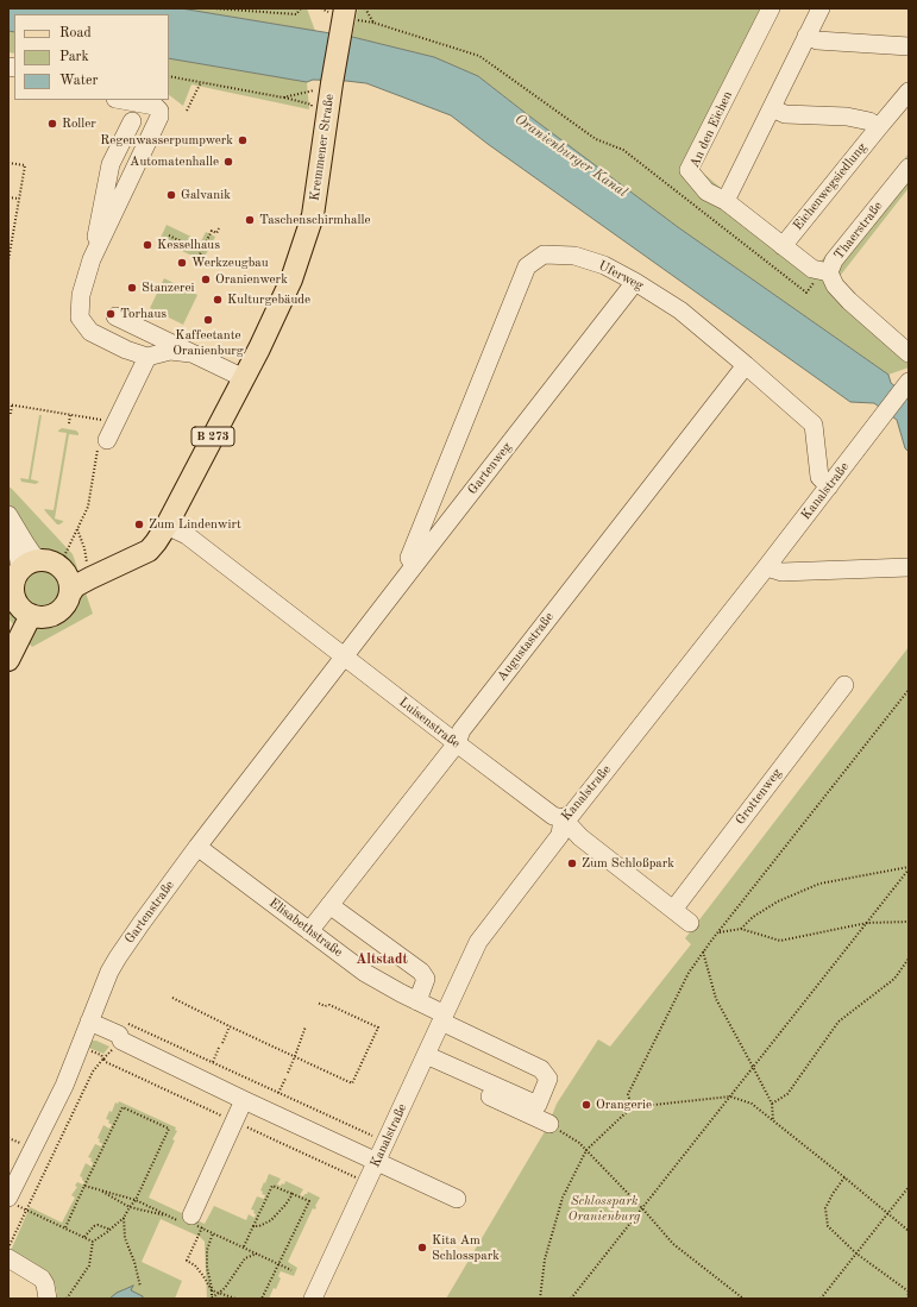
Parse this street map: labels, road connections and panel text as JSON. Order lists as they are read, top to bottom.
{
  "streets": {
    "main road": ["Kremmener Straße", "B 273"],
    "street": [
      "An den Eichen",
      "Eichenwegsiedlung",
      "Thaerstraße",
      "Uferweg",
      "Gartenweg",
      "Kanalstraße",
      "Augustastraße",
      "Luisenstraße",
      "Grottenweg",
      "Gartenstraße",
      "Elisabethstraße"
    ]
  },
  "crossings": [
    ["An den Eichen", "Eichenwegsiedlung"],
    ["An den Eichen", "Thaerstraße"],
    ["Kremmener Straße", "B 273"],
    ["Kremmener Straße", "Luisenstraße"],
    ["Uferweg", "Gartenweg"],
    ["Uferweg", "Kanalstraße"],
    ["Uferweg", "Augustastraße"],
    ["Gartenweg", "Luisenstraße"],
    ["Gartenweg", "Gartenstraße"],
    ["Kanalstraße", "Luisenstraße"],
    ["Kanalstraße", "Elisabethstraße"],
    ["Augustastraße", "Luisenstraße"],
    ["Augustastraße", "Elisabethstraße"],
    ["Luisenstraße", "Grottenweg"],
    ["Luisenstraße", "Gartenstraße"],
    ["Gartenstraße", "Elisabethstraße"]
  ],
  "districts": ["Altstadt"],
  "water": ["Oranienburger Kanal"],
  "parks": ["Schlosspark Oranienburg"],
  "places": [
    "Roller",
    "Regenwasserpumpwerk",
    "Automatenhalle",
    "Galvanik",
    "Taschenschirmhalle",
    "Kesselhaus",
    "Werkzeugbau",
    "Oranienwerk",
    "Stanzerei",
    "Kulturgebäude",
    "Torhaus",
    "Kaffeetante Oranienburg",
    "Zum Lindenwirt",
    "Zum Schloßpark",
    "Orangerie",
    "Kita Am Schlosspark"
  ],
  "legend": ["Road", "Park", "Water"]
}
